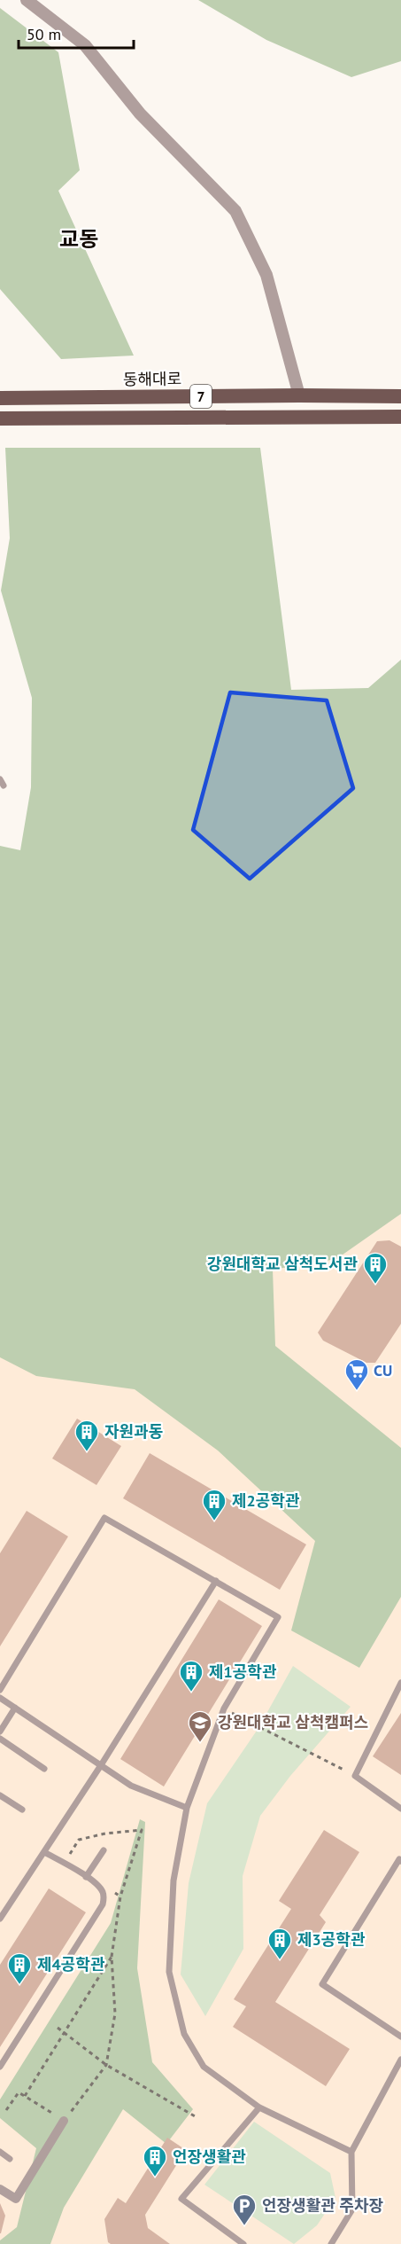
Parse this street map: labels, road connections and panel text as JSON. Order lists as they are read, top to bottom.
{
  "streets": {
    "main road": ["동해대로", "7"]
  },
  "districts": ["교동"],
  "places": {
    "building": [
      "강원대학교 삼척도서관",
      "자원과동",
      "제2공학관",
      "제1공학관",
      "제3공학관",
      "제4공학관",
      "언장생활관"
    ],
    "supermarket": ["CU"],
    "school or university": ["강원대학교 삼척캠퍼스"],
    "parking": ["언장생활관 주차장"]
  },
  "scale_bar": "50 m"
}
